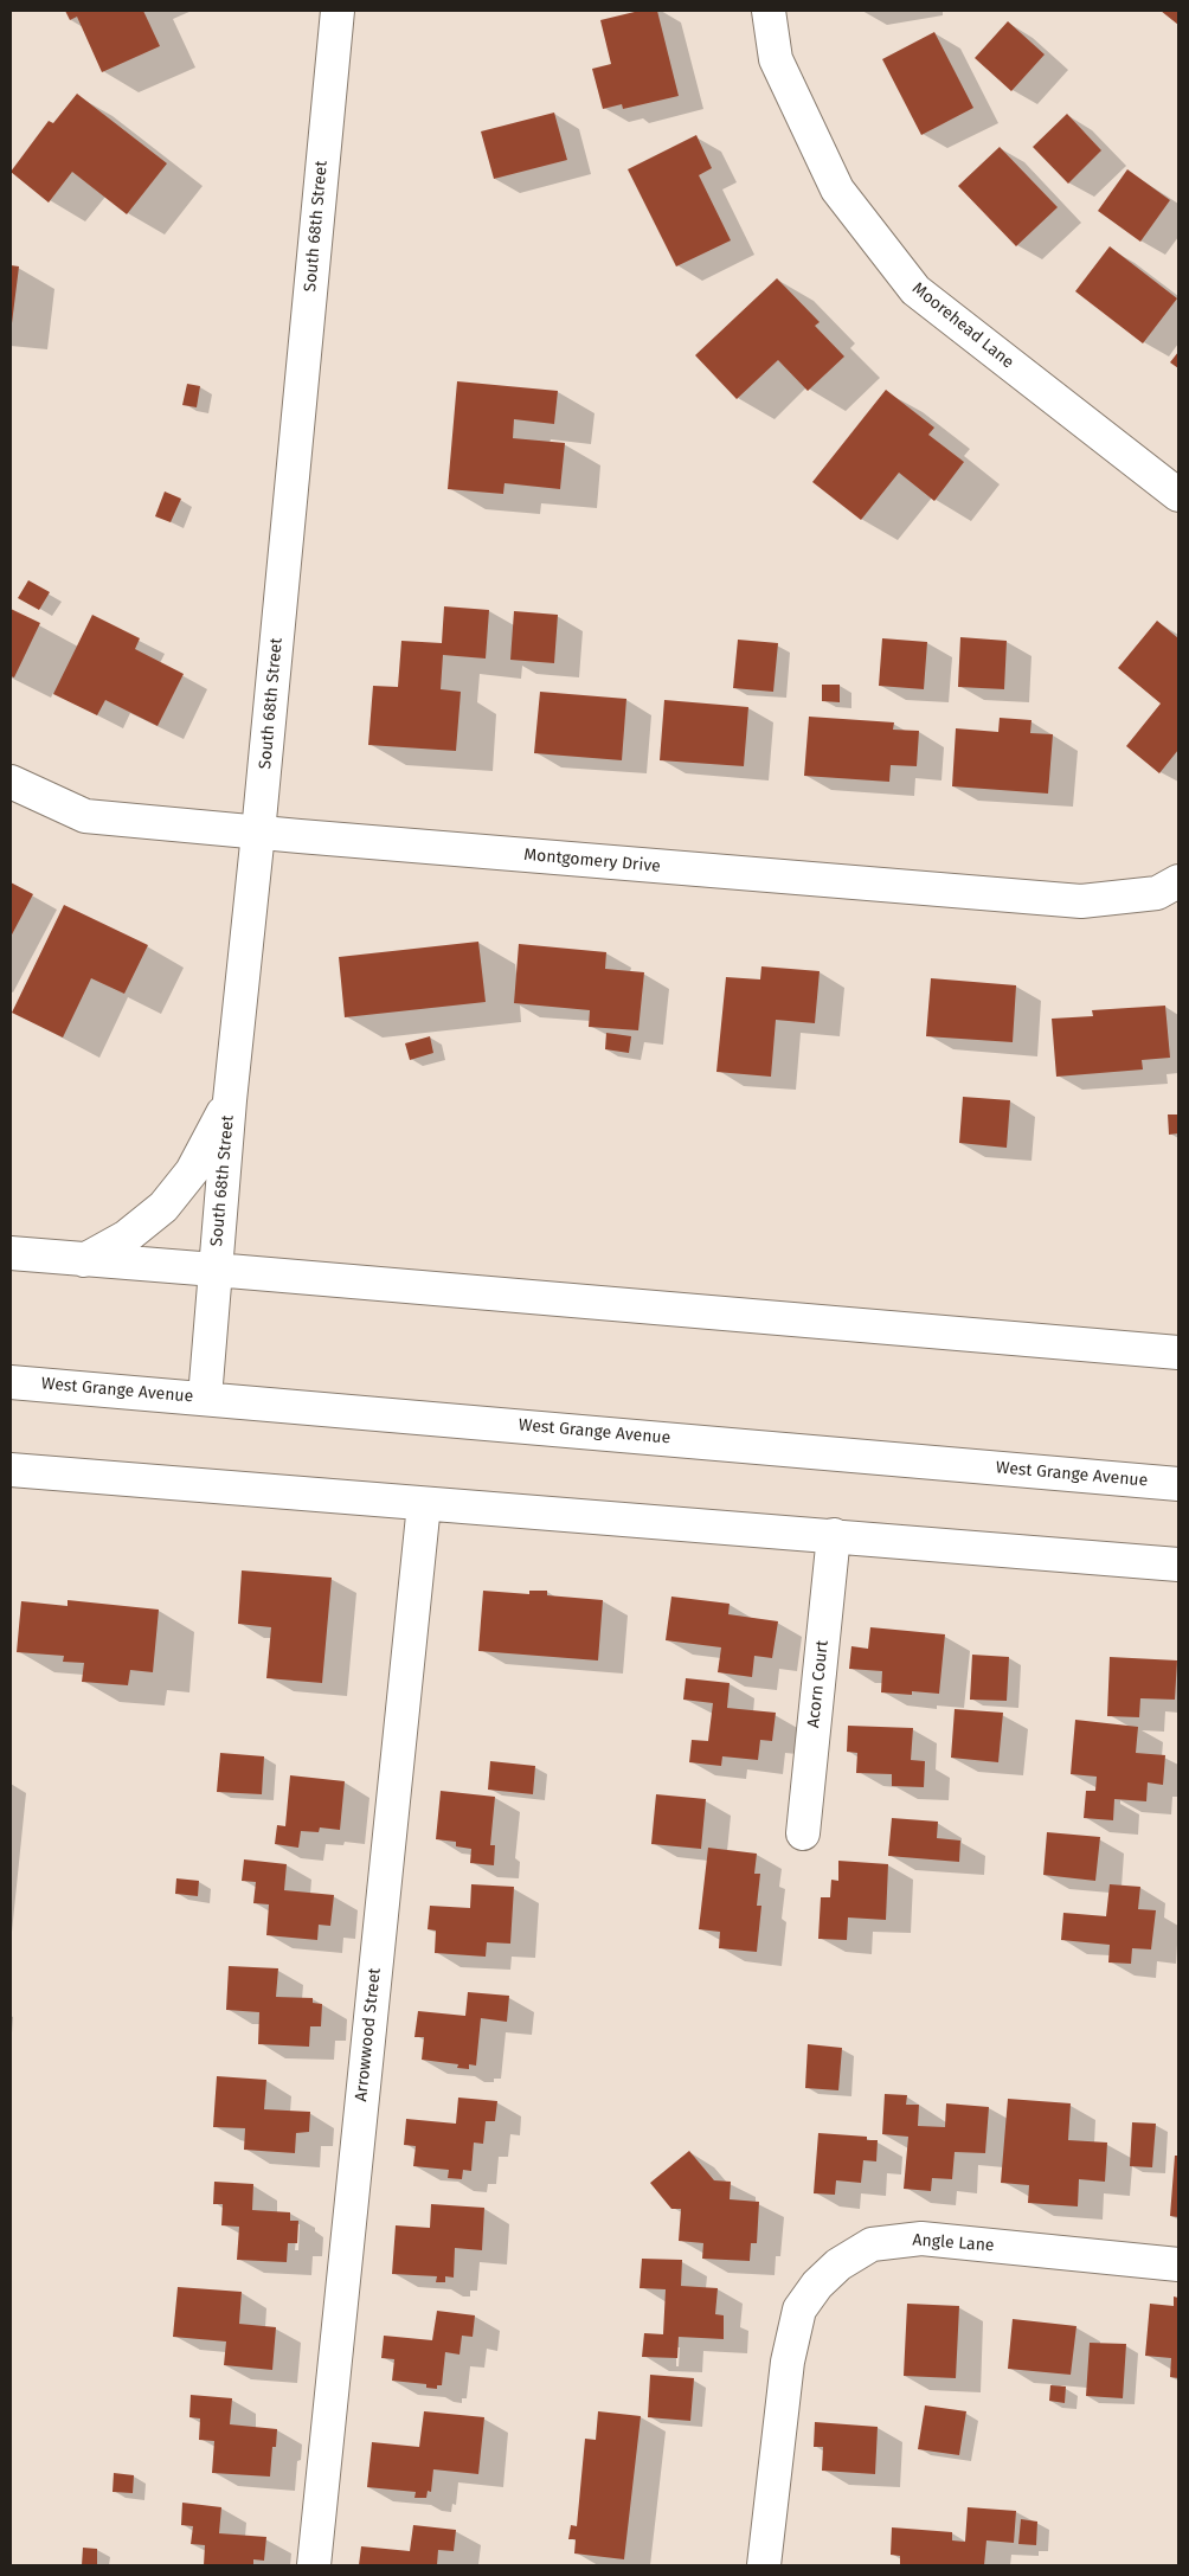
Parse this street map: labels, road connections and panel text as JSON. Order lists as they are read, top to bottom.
{
  "streets": {
    "street": [
      "South 68th Street",
      "Moorehead Lane",
      "Montgomery Drive",
      "West Grange Avenue",
      "Acorn Court",
      "Arrowwood Street",
      "Angle Lane"
    ]
  },
  "crossings": [
    ["South 68th Street", "Montgomery Drive"],
    ["South 68th Street", "West Grange Avenue"]
  ]
}
